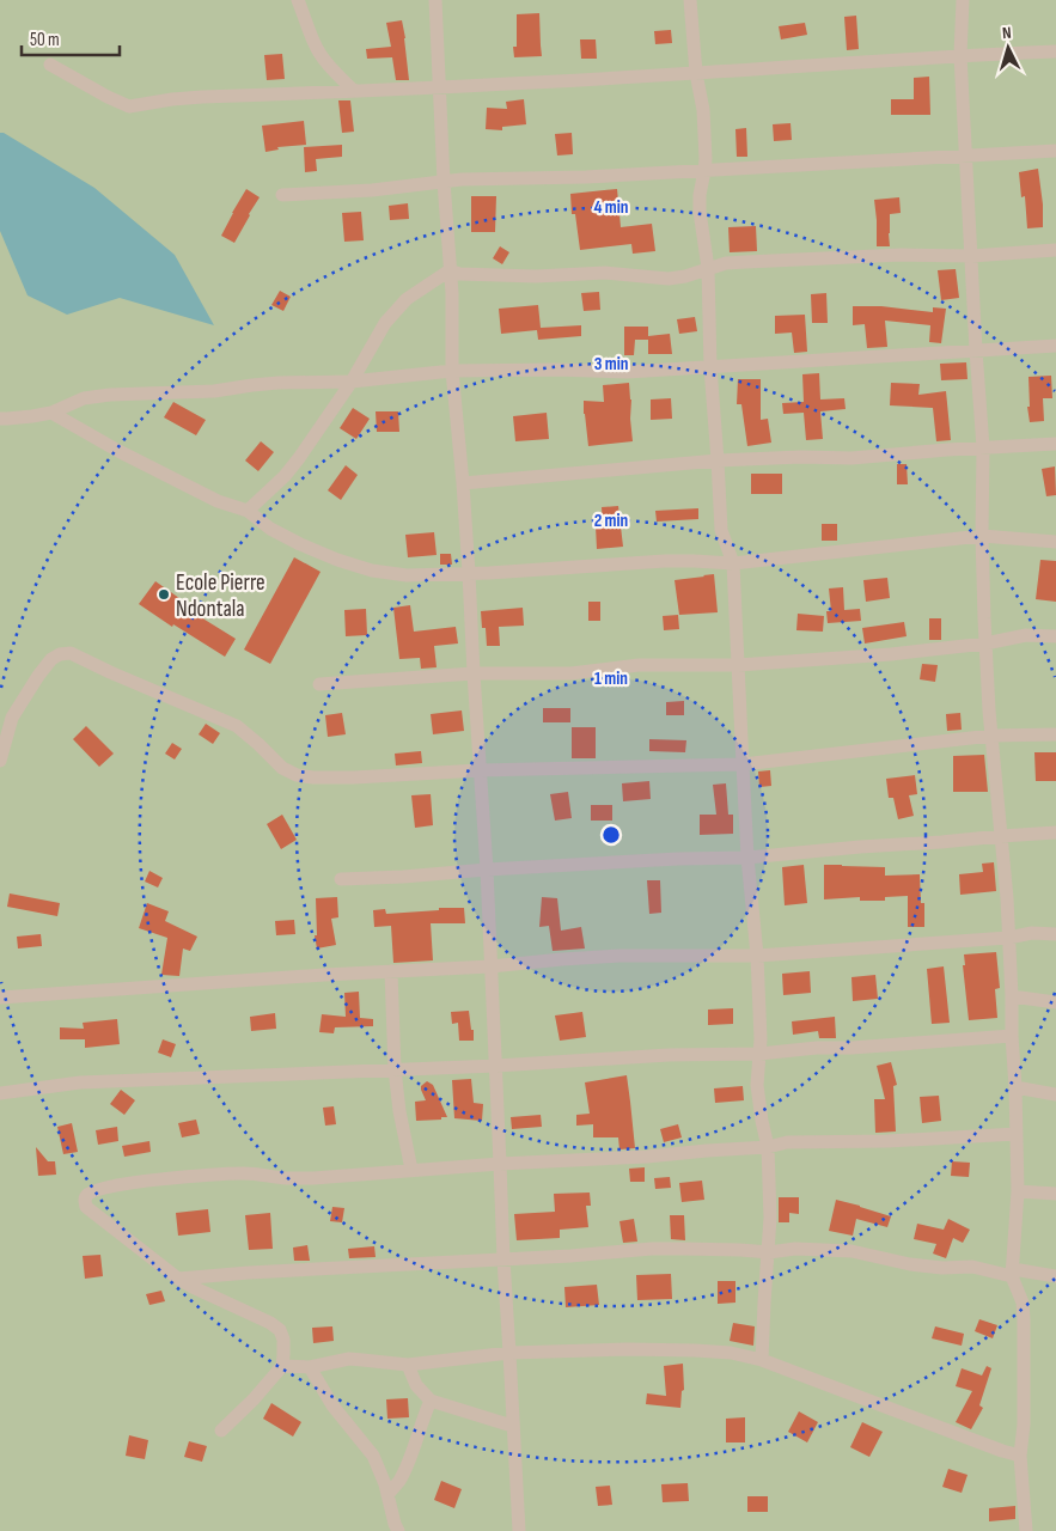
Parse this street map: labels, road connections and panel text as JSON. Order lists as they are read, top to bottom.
{
  "places": ["Ecole Pierre Ndontala"],
  "scale_bar": "50 m",
  "north": "top",
  "rings": [
    "4 min",
    "3 min",
    "2 min",
    "1 min"
  ]
}
